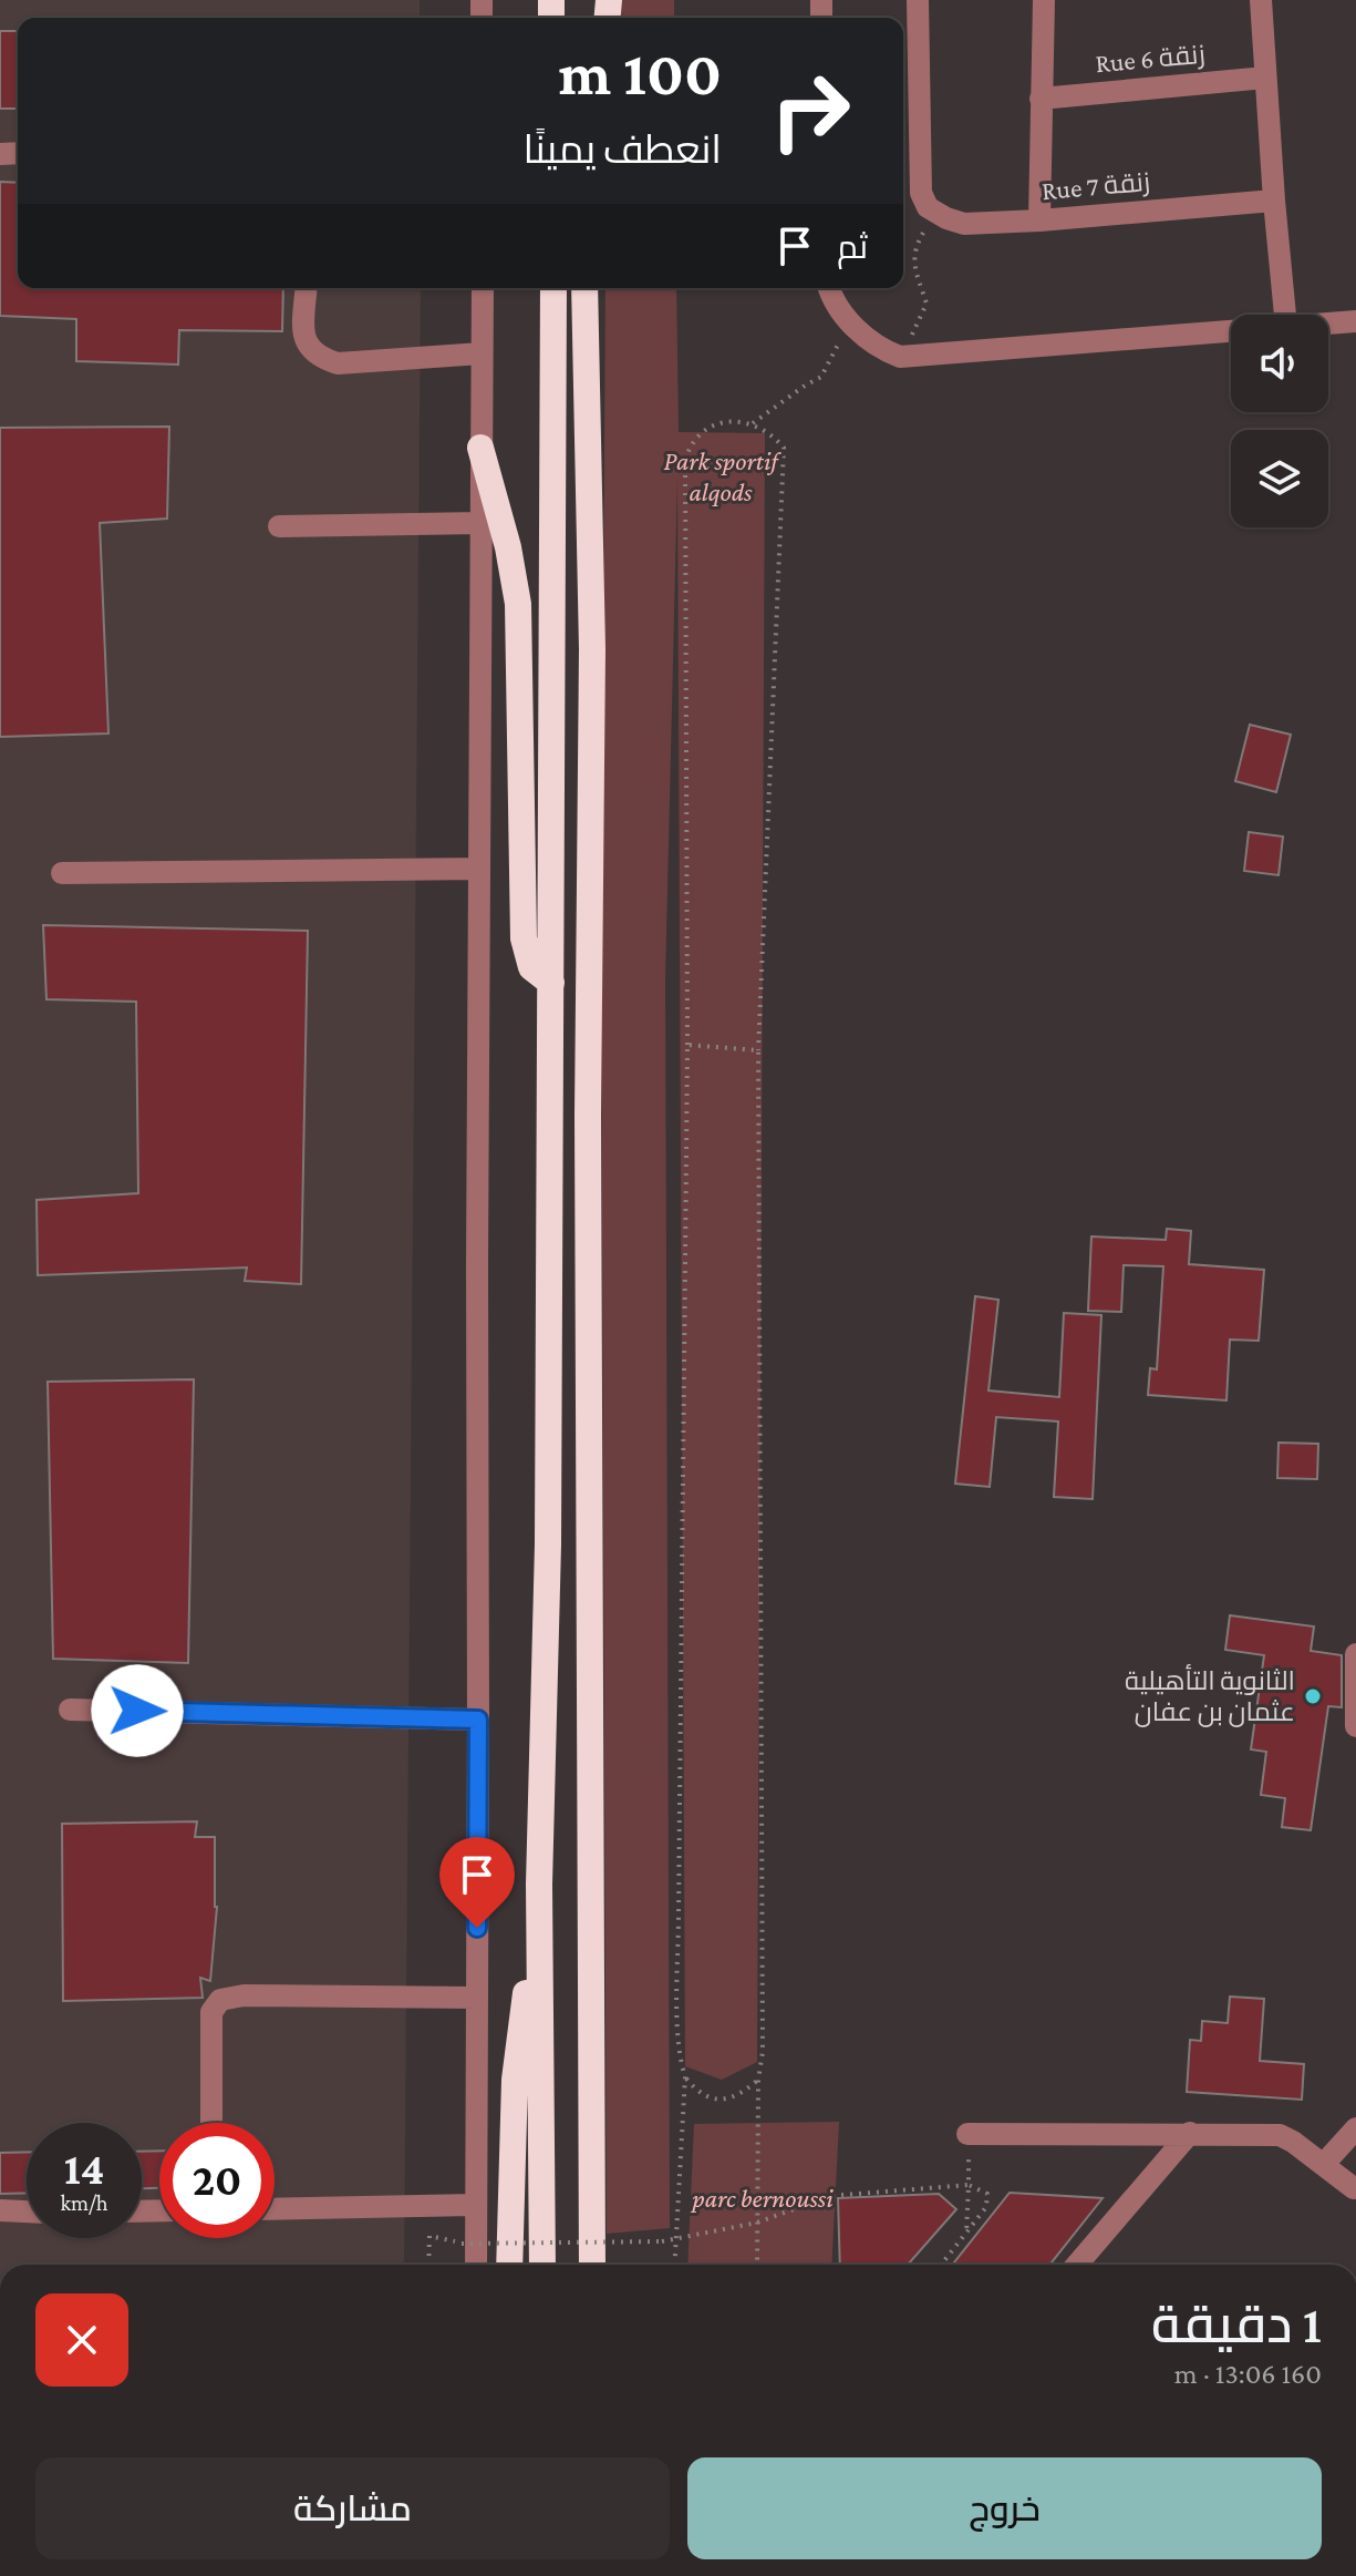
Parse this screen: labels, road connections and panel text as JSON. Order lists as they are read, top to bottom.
{
  "streets": {
    "street": ["Rue 6 زنقة", "Rue 7 زنقة"]
  },
  "parks": ["Park sportif alqods", "parc bernoussi"],
  "places": ["الثانوية التأهيلية عثمان بن عفان"],
  "page": {
    "turn": ["100 m", "انعطف يمينًا"],
    "then": "ثم",
    "speed": "14 km/h",
    "limit": "20",
    "heading": ["1 دقيقة", "160 m · 13:06"],
    "buttons": ["خروج", "مشاركة"]
  }
}
